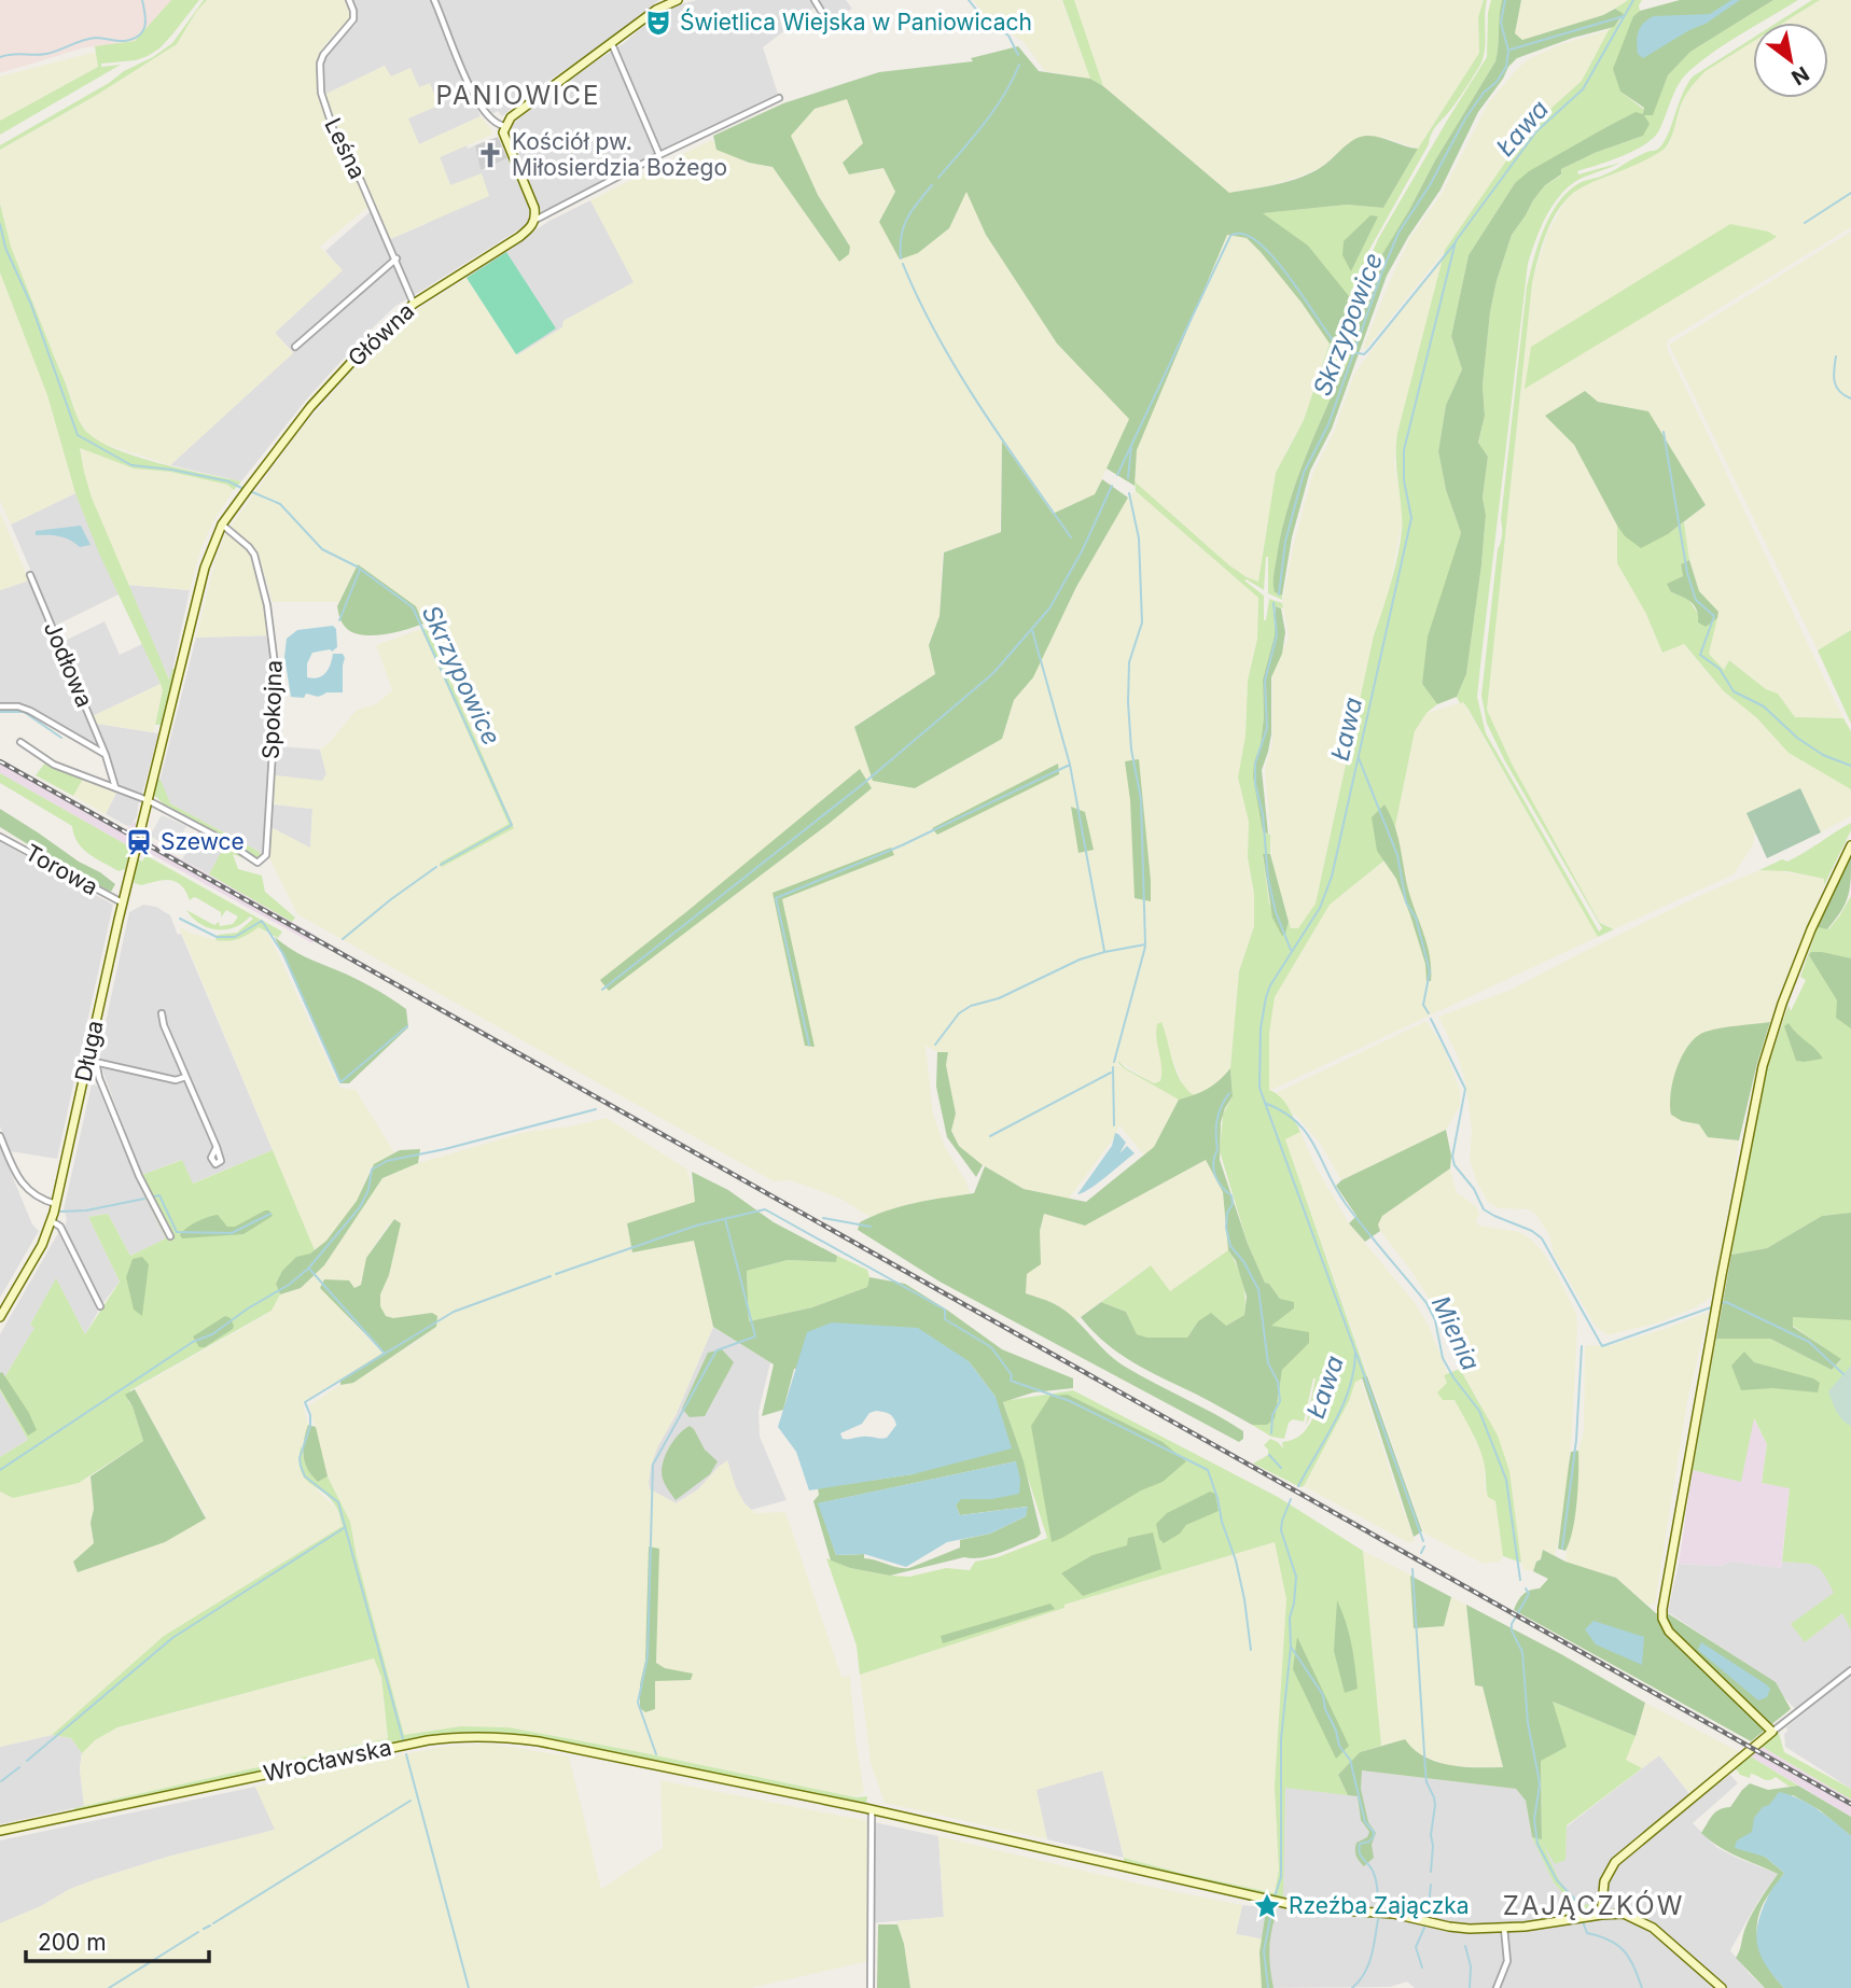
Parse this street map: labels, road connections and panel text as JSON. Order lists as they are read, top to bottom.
{
  "streets": {
    "street": [
      "Leśna",
      "Główna",
      "Jodłowa",
      "Spokojna",
      "Torowa",
      "Długa",
      "Wrocławska"
    ]
  },
  "crossings": [
    ["Leśna", "Główna"],
    ["Główna", "Spokojna"],
    ["Główna", "Długa"],
    ["Spokojna", "Długa"],
    ["Torowa", "Długa"]
  ],
  "districts": ["PANIOWICE", "ZAJĄCZKÓW"],
  "water": ["Ława", "Skrzypowice", "Mienia"],
  "places": {
    "theatre": ["Świetlica Wiejska w Paniowicach"],
    "church": ["Kościół pw. Miłosierdzia Bożego"],
    "station": ["Szewce"],
    "place": ["Rzeźba Zajączka"]
  },
  "scale_bar": "200 m",
  "north": "bottom right"
}
